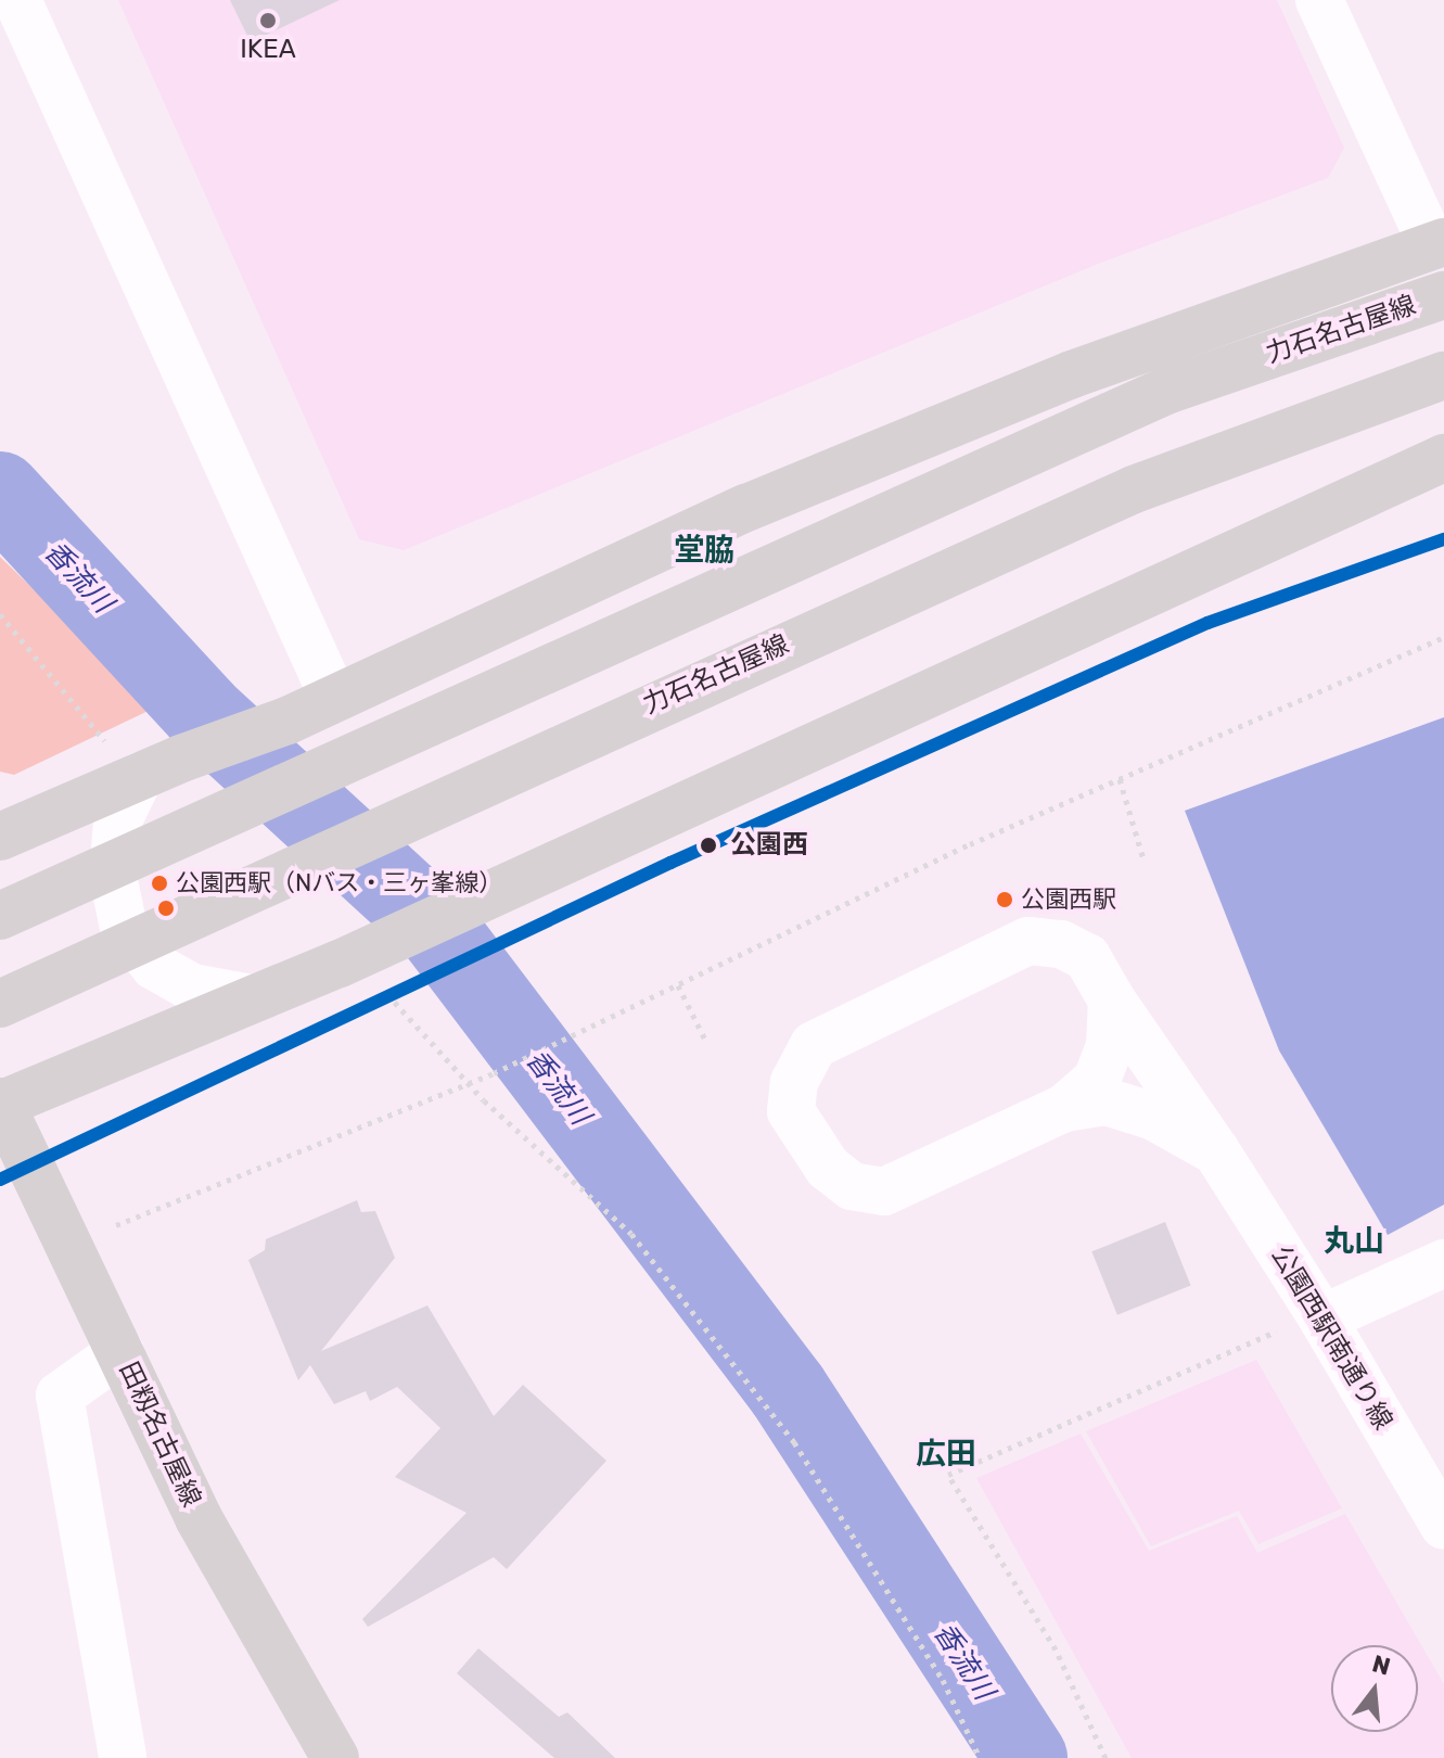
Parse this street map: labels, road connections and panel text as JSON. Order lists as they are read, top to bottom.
{
  "streets": {
    "main road": ["力石名古屋線", "田籾名古屋線"],
    "street": ["公園西駅南通り線"]
  },
  "districts": ["堂脇", "丸山", "広田"],
  "water": ["香流川"],
  "places": [
    "IKEA",
    "公園西",
    "公園西駅（Nバス・三ヶ峯線）",
    "公園西駅"
  ],
  "north": "top"
}
